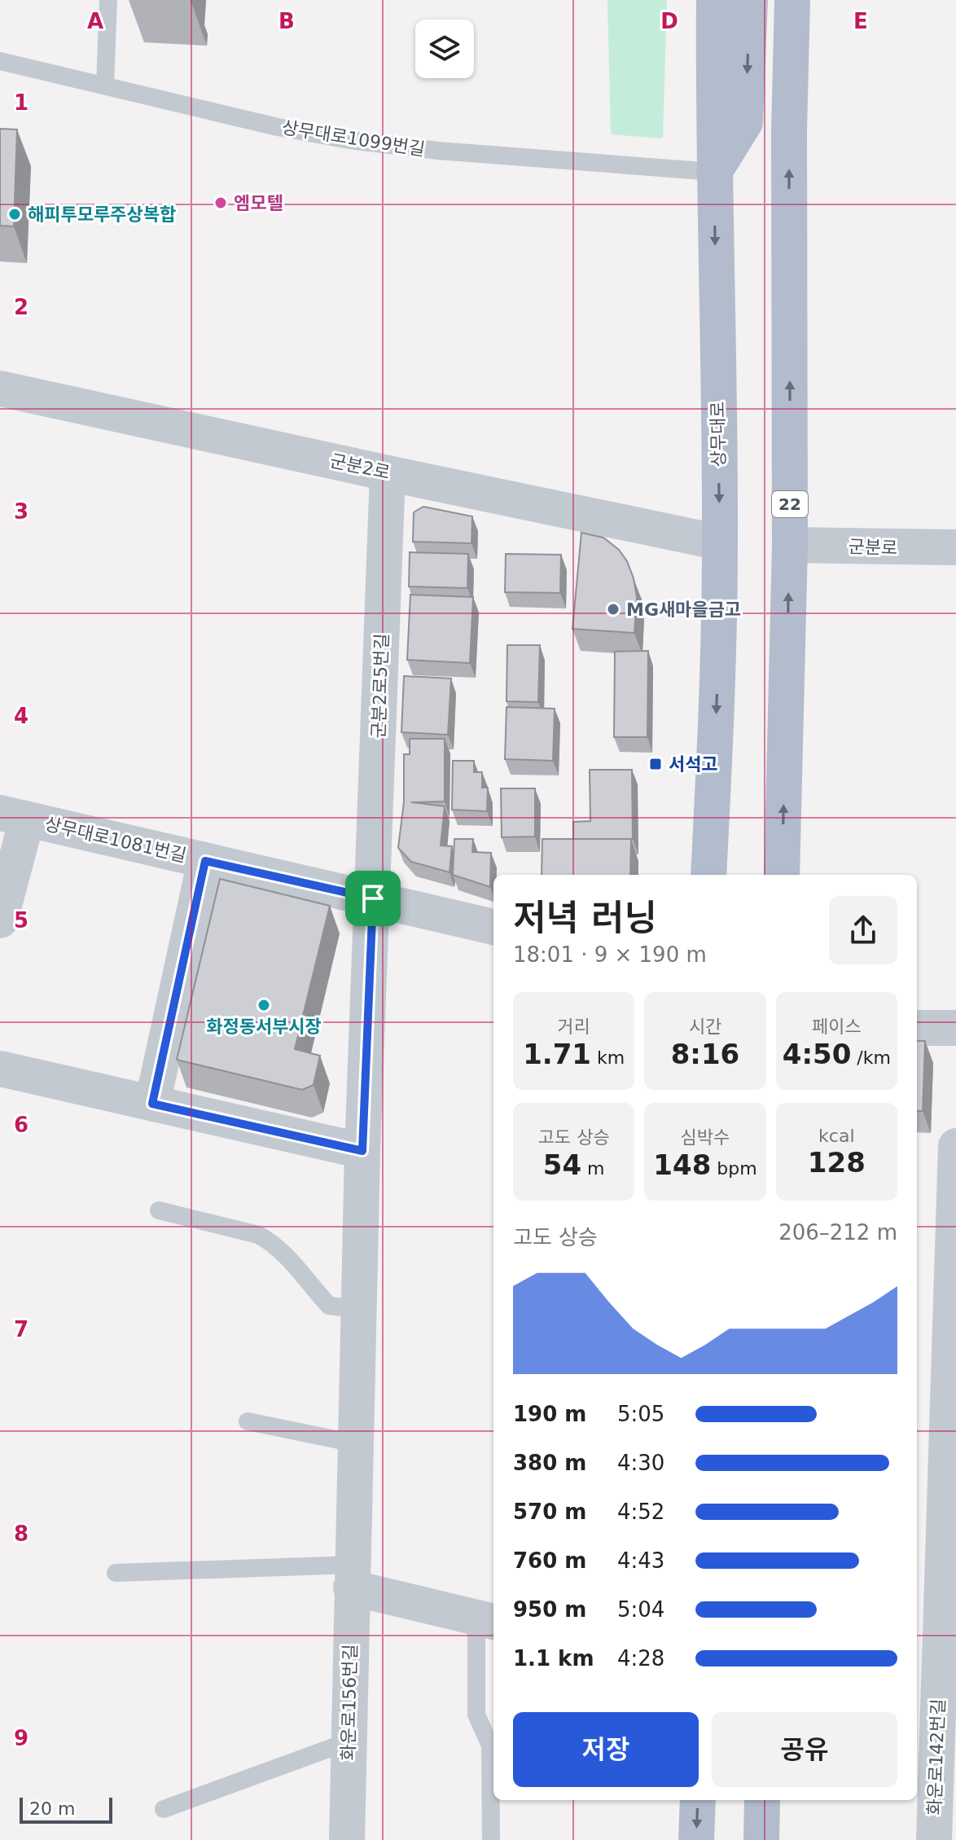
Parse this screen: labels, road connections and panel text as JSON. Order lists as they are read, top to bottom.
{
  "streets": {
    "main road": ["상무대로", "22"],
    "street": [
      "군분2로",
      "군분로",
      "군분2로5번길",
      "상무대로1081번길",
      "화운로156번길",
      "화운로142번길"
    ],
    "lane": ["상무대로1099번길"]
  },
  "crossings": [
    ["상무대로1099번길", "상무대로"],
    ["상무대로", "군분2로"],
    ["군분2로", "군분2로5번길"],
    ["22", "군분로"],
    ["군분2로5번길", "상무대로1081번길"],
    ["군분2로5번길", "화운로156번길"],
    ["상무대로1081번길", "화운로156번길"]
  ],
  "places": {
    "other": [
      "엠모텔",
      "해피투모루주상복합",
      "MG새마을금고",
      "화정동서부시장"
    ],
    "transit": ["서석고"]
  },
  "scale_bar": "20 m",
  "page": {
    "heading": ["저녁 러닝", "18:01 · 9 × 190 m"],
    "stats": [
      ["거리", "1.71 km"],
      ["시간", "8:16"],
      ["페이스", "4:50 /km"],
      ["고도 상승", "54 m"],
      ["심박수", "148 bpm"],
      ["kcal", "128"]
    ],
    "chart": ["고도 상승", "206–212 m"],
    "list": [
      {
        "name": "190 m",
        "note": "5:05"
      },
      {
        "name": "380 m",
        "note": "4:30"
      },
      {
        "name": "570 m",
        "note": "4:52"
      },
      {
        "name": "760 m",
        "note": "4:43"
      },
      {
        "name": "950 m",
        "note": "5:04"
      },
      {
        "name": "1.1 km",
        "note": "4:28"
      }
    ],
    "buttons": ["저장", "공유"],
    "scale": "20 m"
  },
  "grid": {
    "columns": [
      "A",
      "B",
      "D",
      "E"
    ],
    "rows": [
      "1",
      "2",
      "3",
      "4",
      "5",
      "6",
      "7",
      "8",
      "9"
    ]
  }
}
